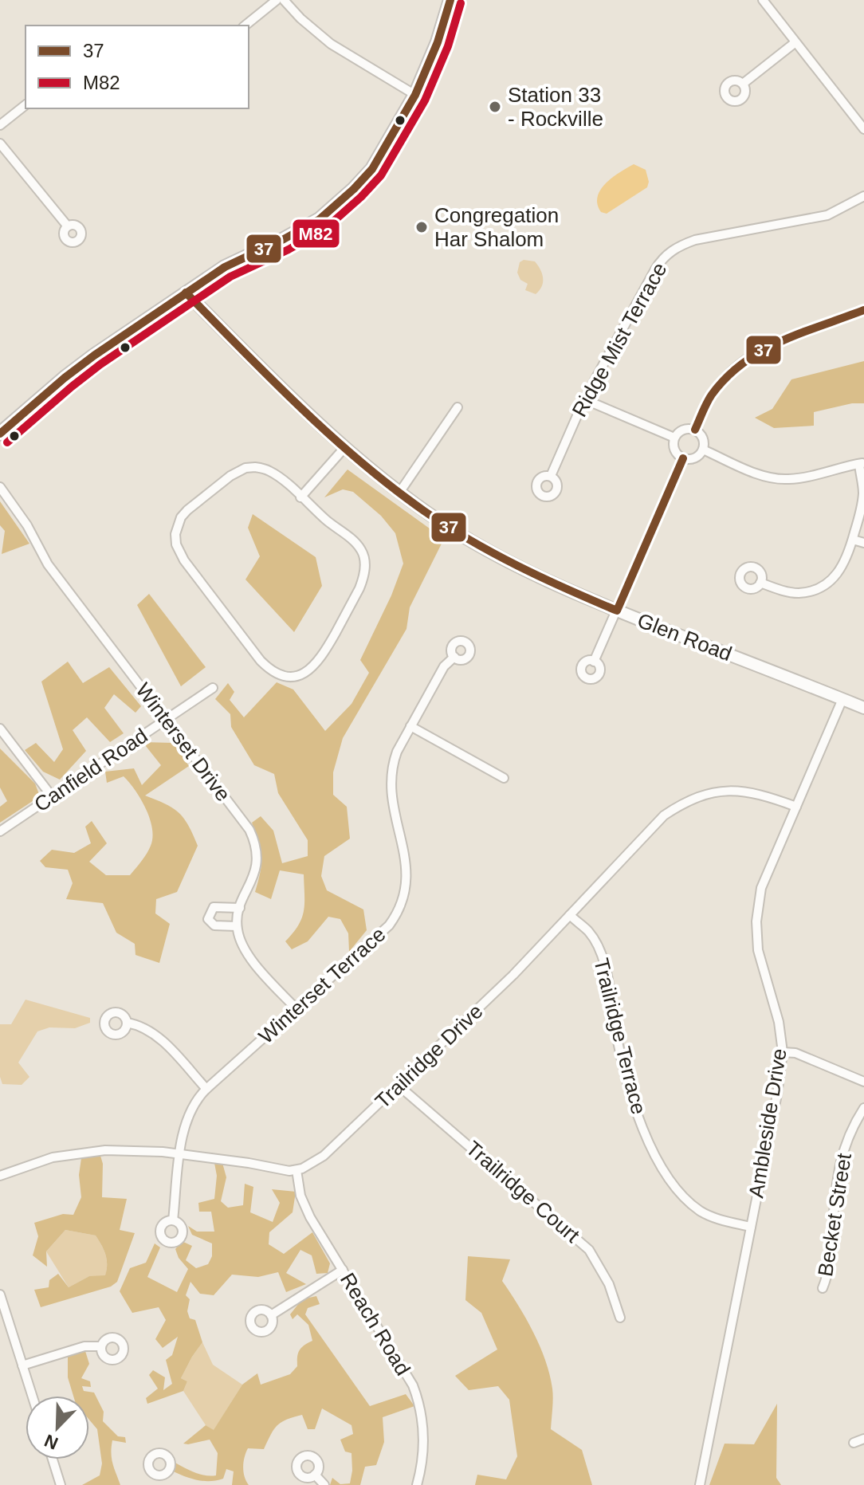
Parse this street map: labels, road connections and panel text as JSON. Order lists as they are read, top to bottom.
{
  "streets": {
    "main road": ["Glen Road"],
    "street": [
      "Ridge Mist Terrace",
      "Winterset Drive",
      "Canfield Road",
      "Winterset Terrace",
      "Trailridge Terrace",
      "Trailridge Drive",
      "Ambleside Drive",
      "Trailridge Court",
      "Becket Street",
      "Reach Road"
    ]
  },
  "crossings": [
    ["Glen Road", "Ambleside Drive"],
    ["Winterset Drive", "Canfield Road"],
    ["Trailridge Terrace", "Trailridge Drive"],
    ["Trailridge Terrace", "Ambleside Drive"],
    ["Trailridge Drive", "Ambleside Drive"],
    ["Trailridge Drive", "Trailridge Court"],
    ["Trailridge Drive", "Reach Road"]
  ],
  "places": ["Station 33 - Rockville", "Congregation Har Shalom"],
  "lines": ["transit line 37", "transit line M82"],
  "legend": ["37", "M82"],
  "north": "bottom left"
}
